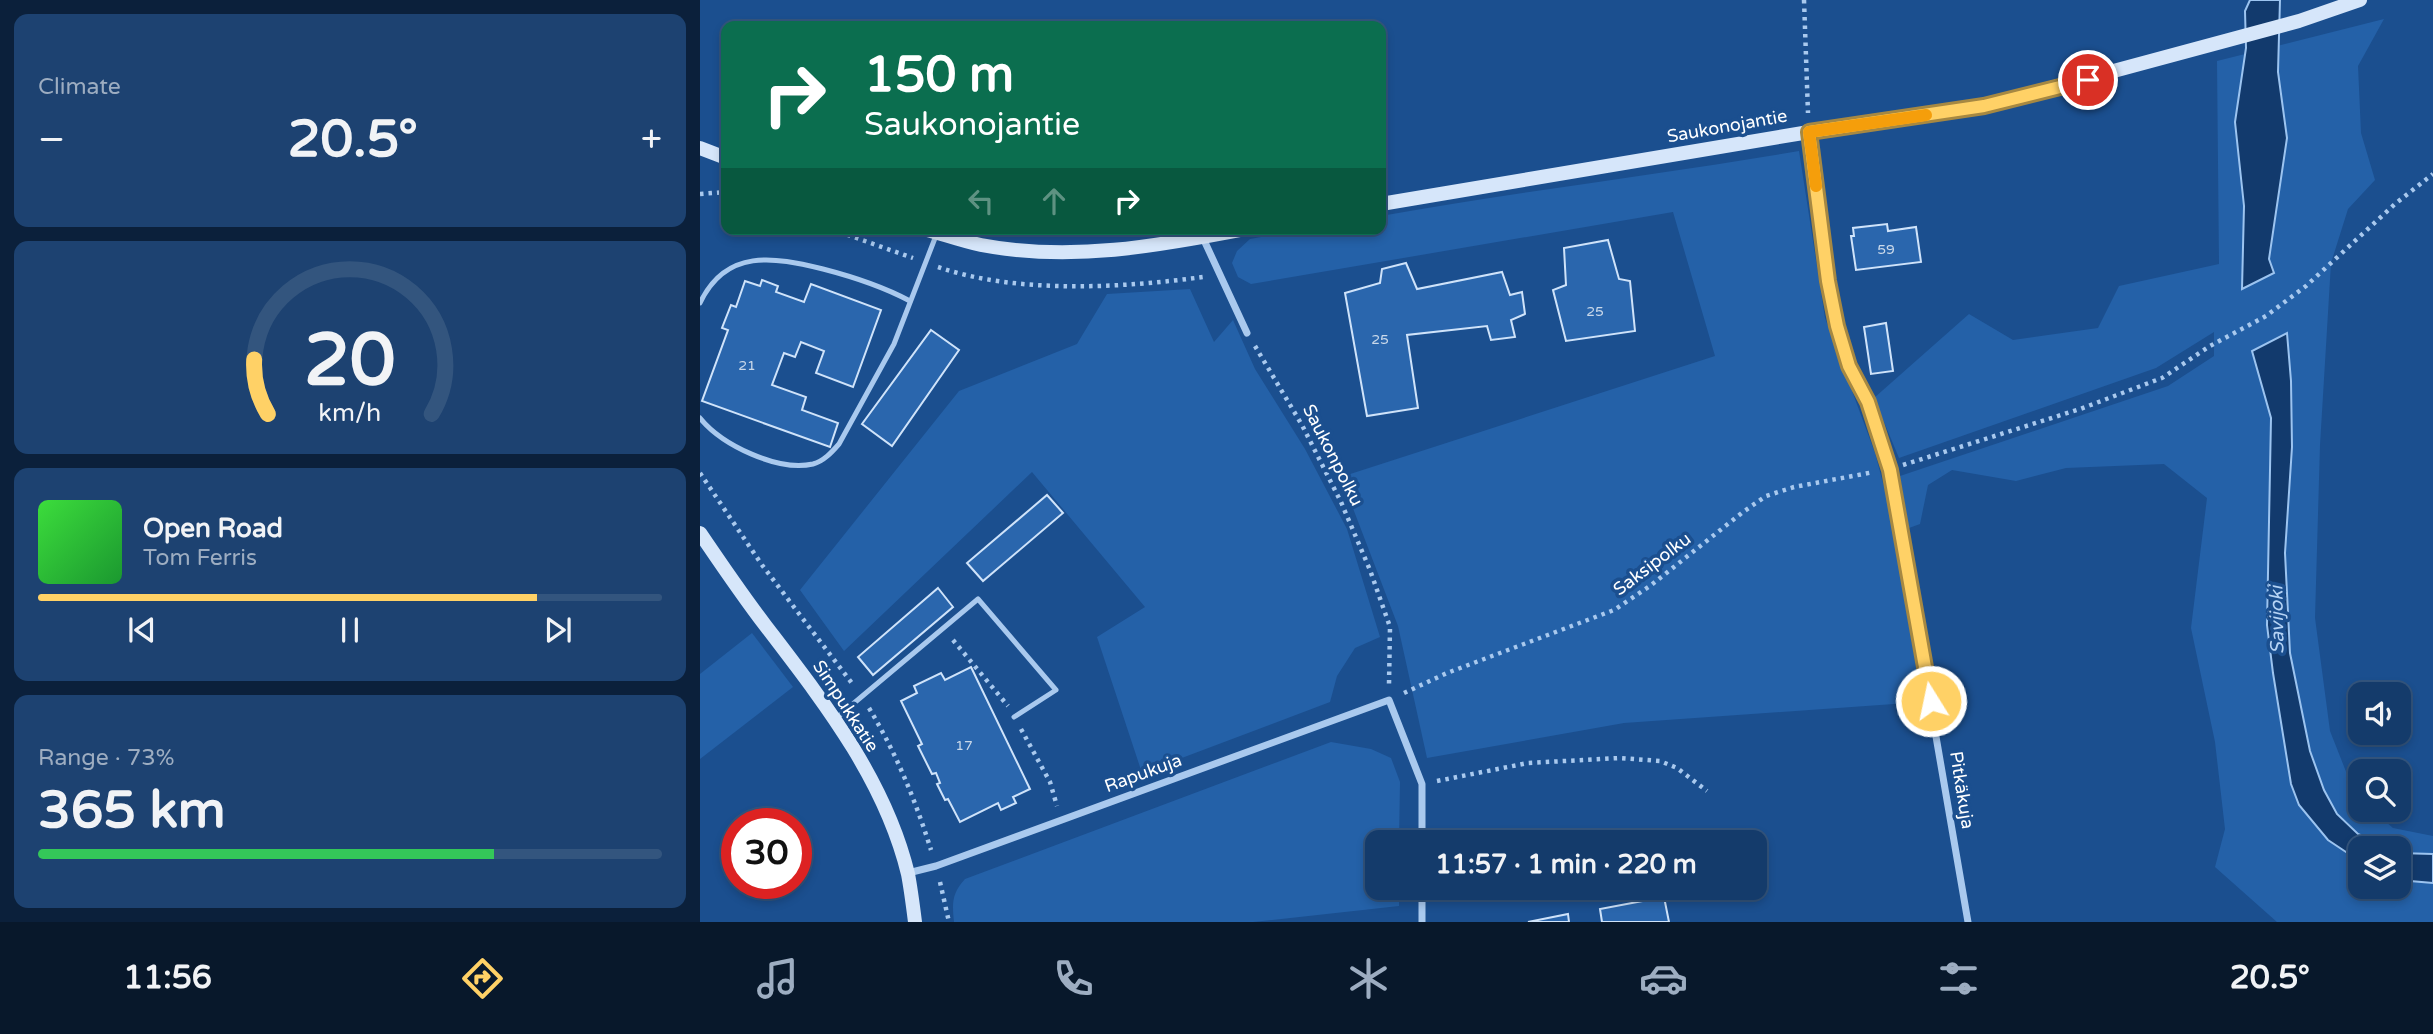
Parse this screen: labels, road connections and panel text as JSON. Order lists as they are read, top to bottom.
{
  "streets": {
    "street": [
      "Saukonojantie",
      "Simpukkatie",
      "Rapukuja",
      "Pitkäkuja"
    ],
    "path": ["Saukonpolku", "Saksipolku"]
  },
  "crossings": [
    ["Saukonojantie", "Pitkäkuja"],
    ["Saukonpolku", "Saksipolku"],
    ["Saukonpolku", "Rapukuja"],
    ["Saksipolku", "Rapukuja"],
    ["Saksipolku", "Pitkäkuja"],
    ["Simpukkatie", "Rapukuja"]
  ],
  "water": ["Savijoki"],
  "house_numbers": [
    "59",
    "25",
    "25",
    "21",
    "17"
  ],
  "page": {
    "tile": [
      "Climate",
      ["Range · 73%", "365 km"]
    ],
    "turn": ["150 m", "Saukonojantie"],
    "heat": ["−", "20.5°", "+"],
    "song": ["Open Road", "Tom Ferris"],
    "limit": "30",
    "trip": "11:57 · 1 min · 220 m",
    "tabs": ["11:56", "20.5°"],
    "gauge": ["20", "km/h"]
  }
}
